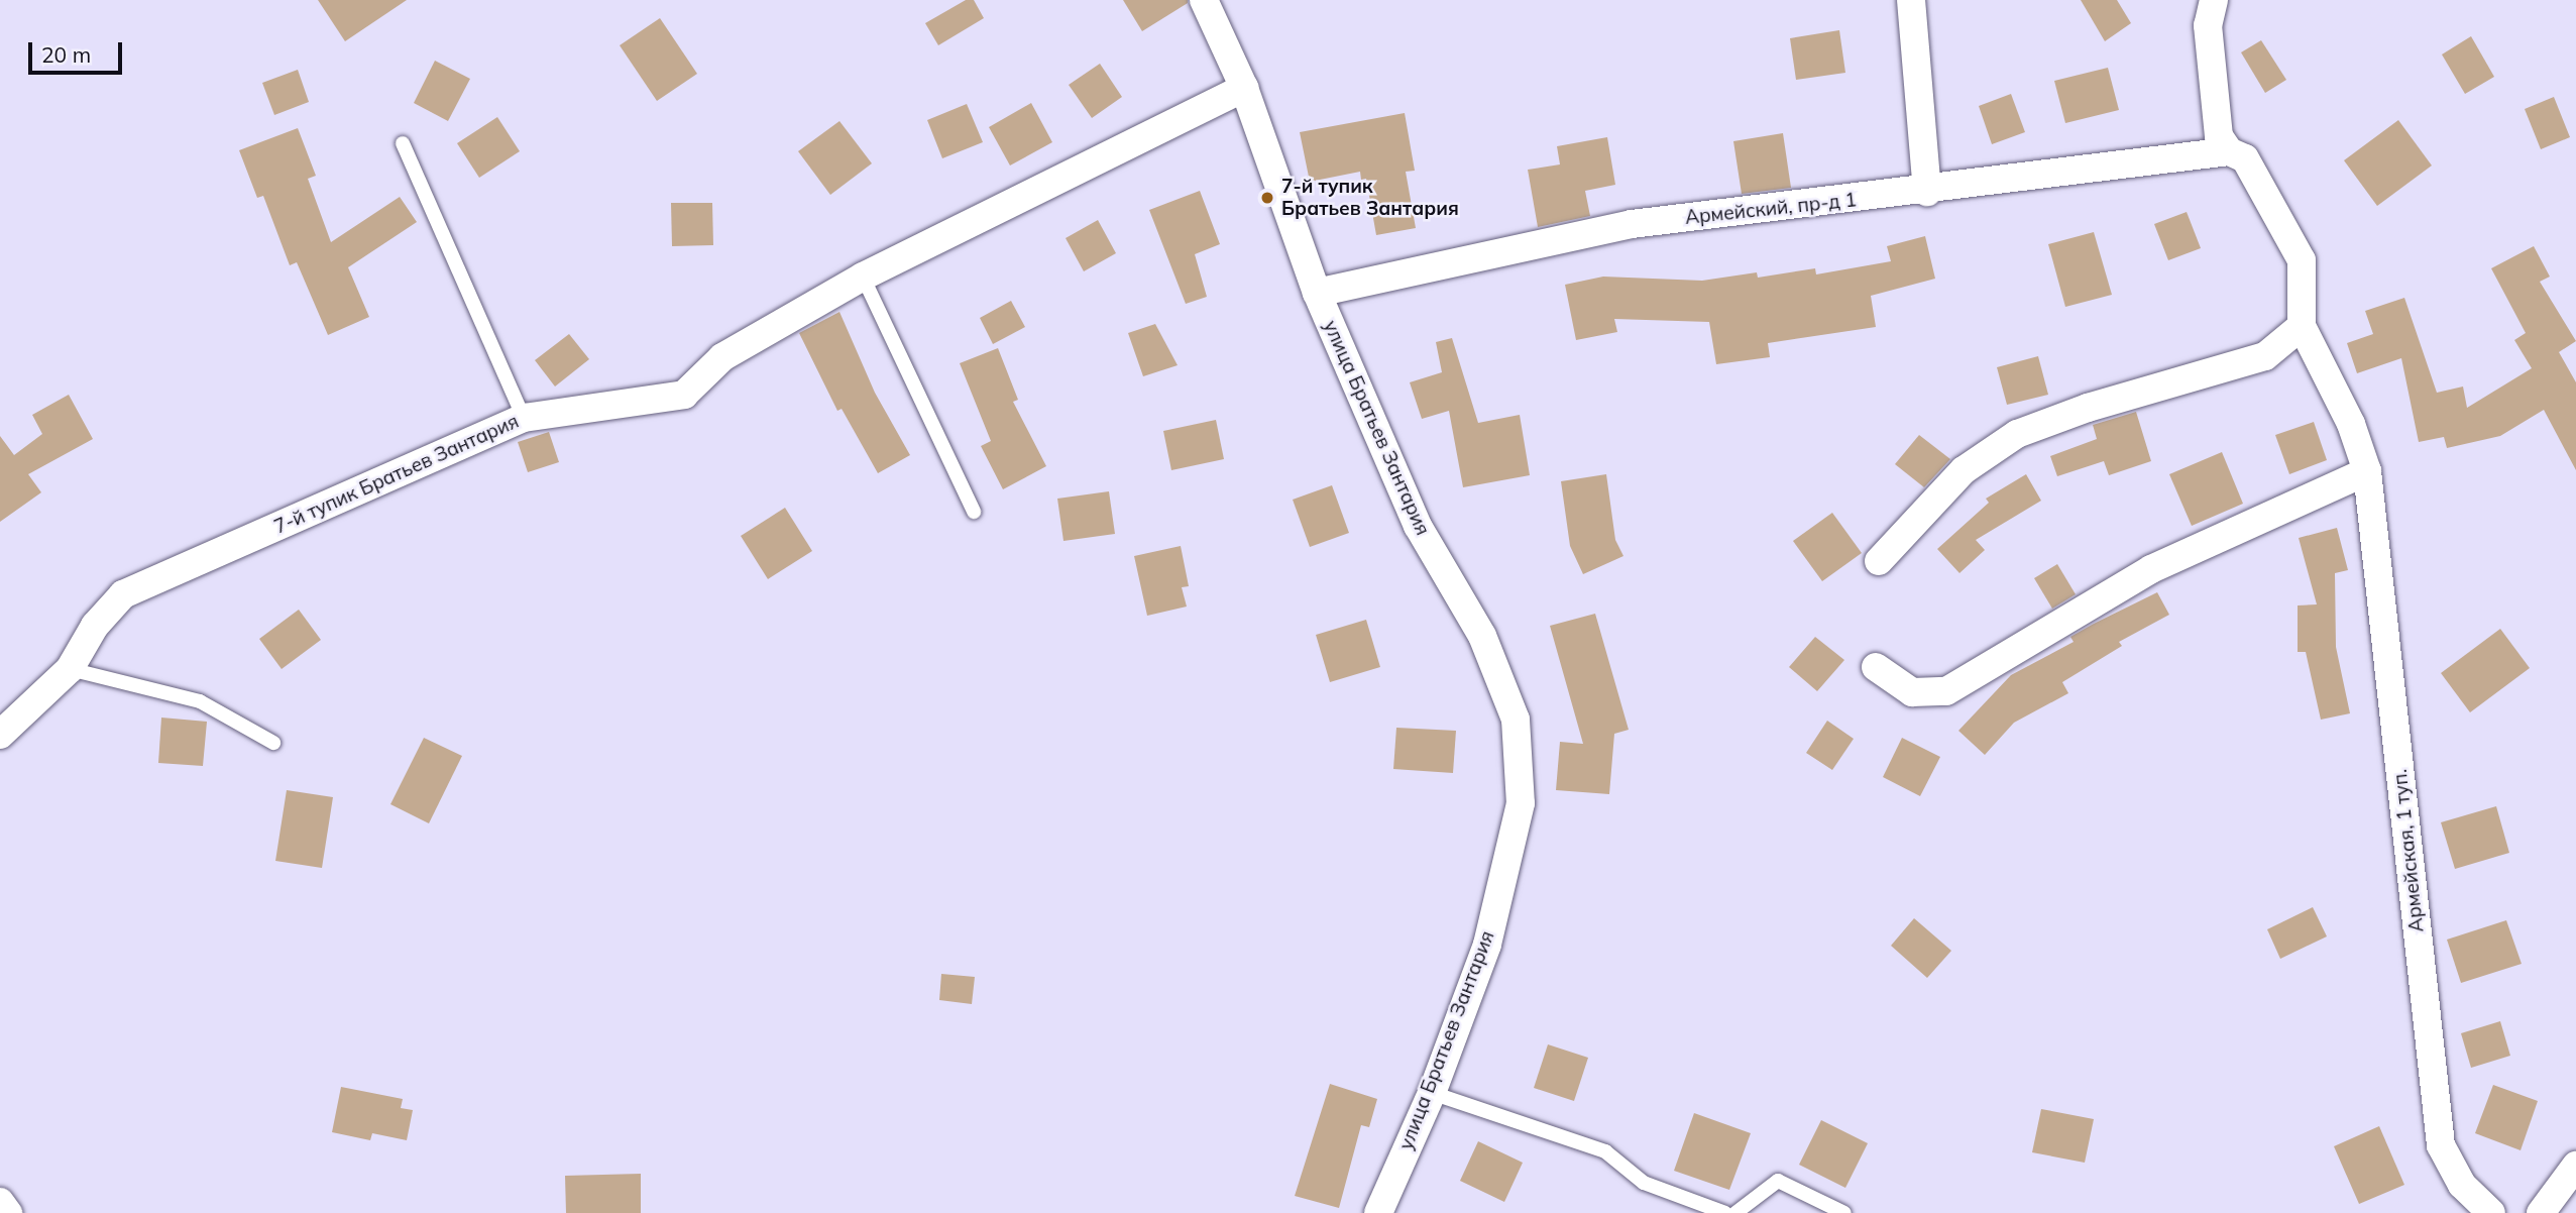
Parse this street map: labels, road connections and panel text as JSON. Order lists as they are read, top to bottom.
{
  "streets": {
    "street": [
      "Армейский, пр-д 1",
      "улица Братьев Зантария",
      "7-й тупик Братьев Зантария",
      "Армейская, 1 туп."
    ]
  },
  "crossings": [
    ["Армейский, пр-д 1", "улица Братьев Зантария"],
    ["Армейский, пр-д 1", "Армейская, 1 туп."],
    ["улица Братьев Зантария", "7-й тупик Братьев Зантария"]
  ],
  "places": ["7-й тупик Братьев Зантария"],
  "scale_bar": "20 m"
}
